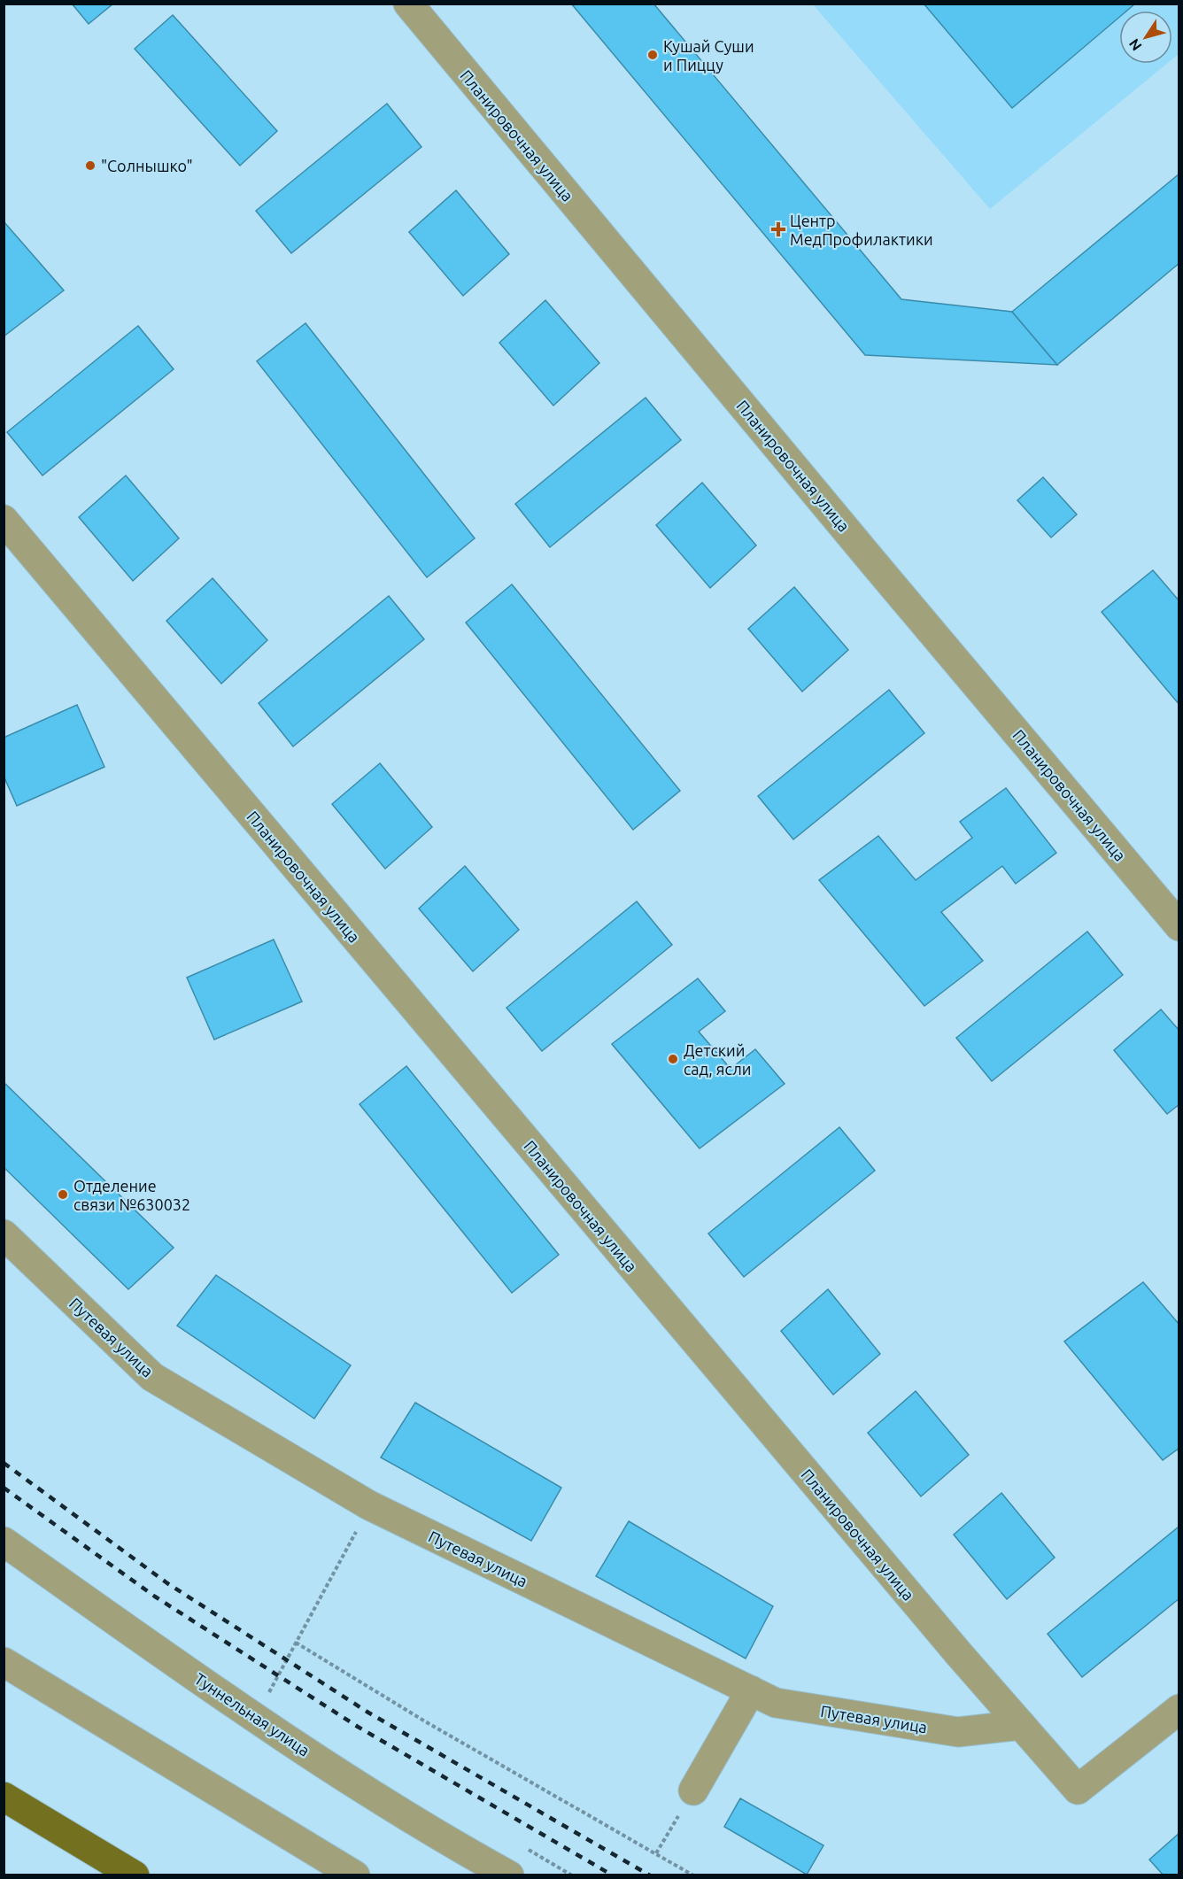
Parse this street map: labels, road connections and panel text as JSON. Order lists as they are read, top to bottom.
{
  "streets": {
    "street": ["Планировочная улица", "Путевая улица", "Туннельная улица"]
  },
  "crossings": [
    ["Планировочная улица", "Путевая улица"]
  ],
  "places": {
    "other": [
      "Кушай Суши и Пиццу",
      "\"Солнышко\"",
      "Детский сад, ясли",
      "Отделение связи №630032"
    ],
    "health": ["Центр МедПрофилактики"]
  },
  "north": "bottom left"
}
